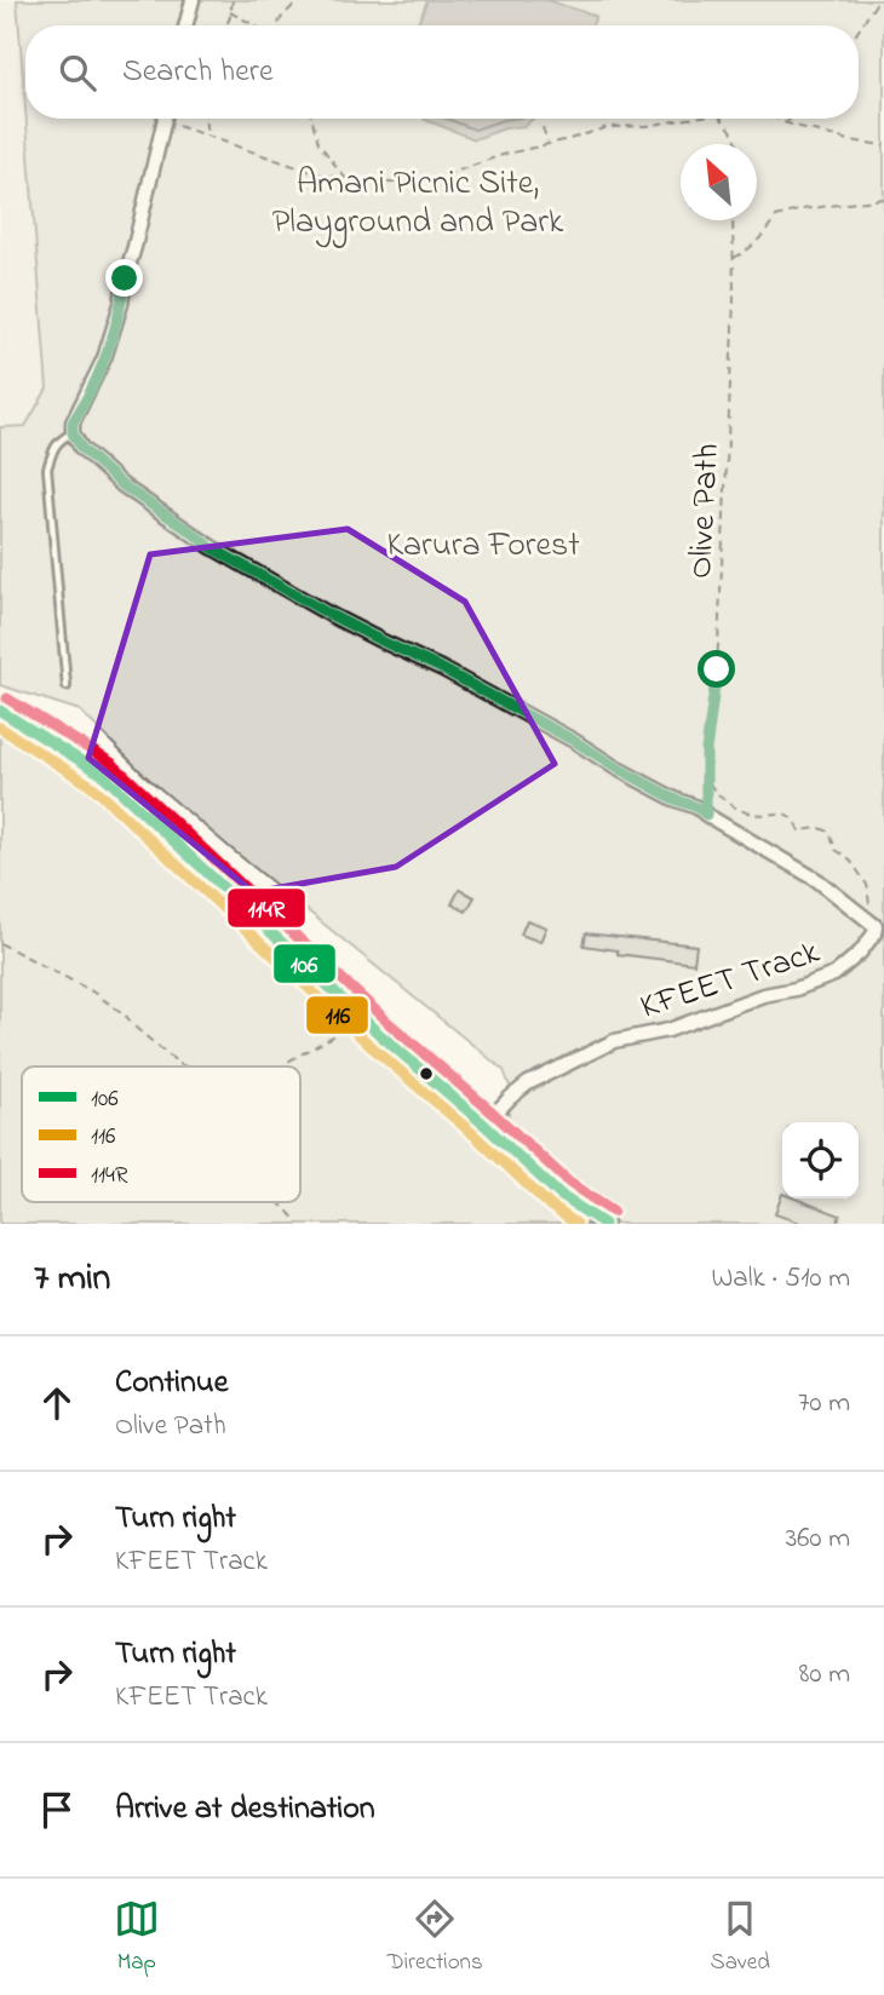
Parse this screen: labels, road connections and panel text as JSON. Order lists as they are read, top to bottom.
{
  "streets": {
    "street": ["KFEET Track"],
    "path": ["Olive Path"]
  },
  "crossings": [
    ["Olive Path", "KFEET Track"]
  ],
  "parks": ["Amani Picnic Site, Playground and Park", "Karura Forest"],
  "lines": ["transit line 114R", "transit line 106", "transit line 116"],
  "legend": ["106", "116", "114R"],
  "north": "top left",
  "page": {
    "search": "Search here",
    "heading": ["7 min", "Walk · 510 m"],
    "list": [
      ["Continue", "Olive Path", "70 m"],
      ["Turn right", "KFEET Track", "360 m"],
      ["Turn right", "KFEET Track", "80 m"],
      "Arrive at destination"
    ],
    "nav": ["Map", "Directions", "Saved"]
  }
}
